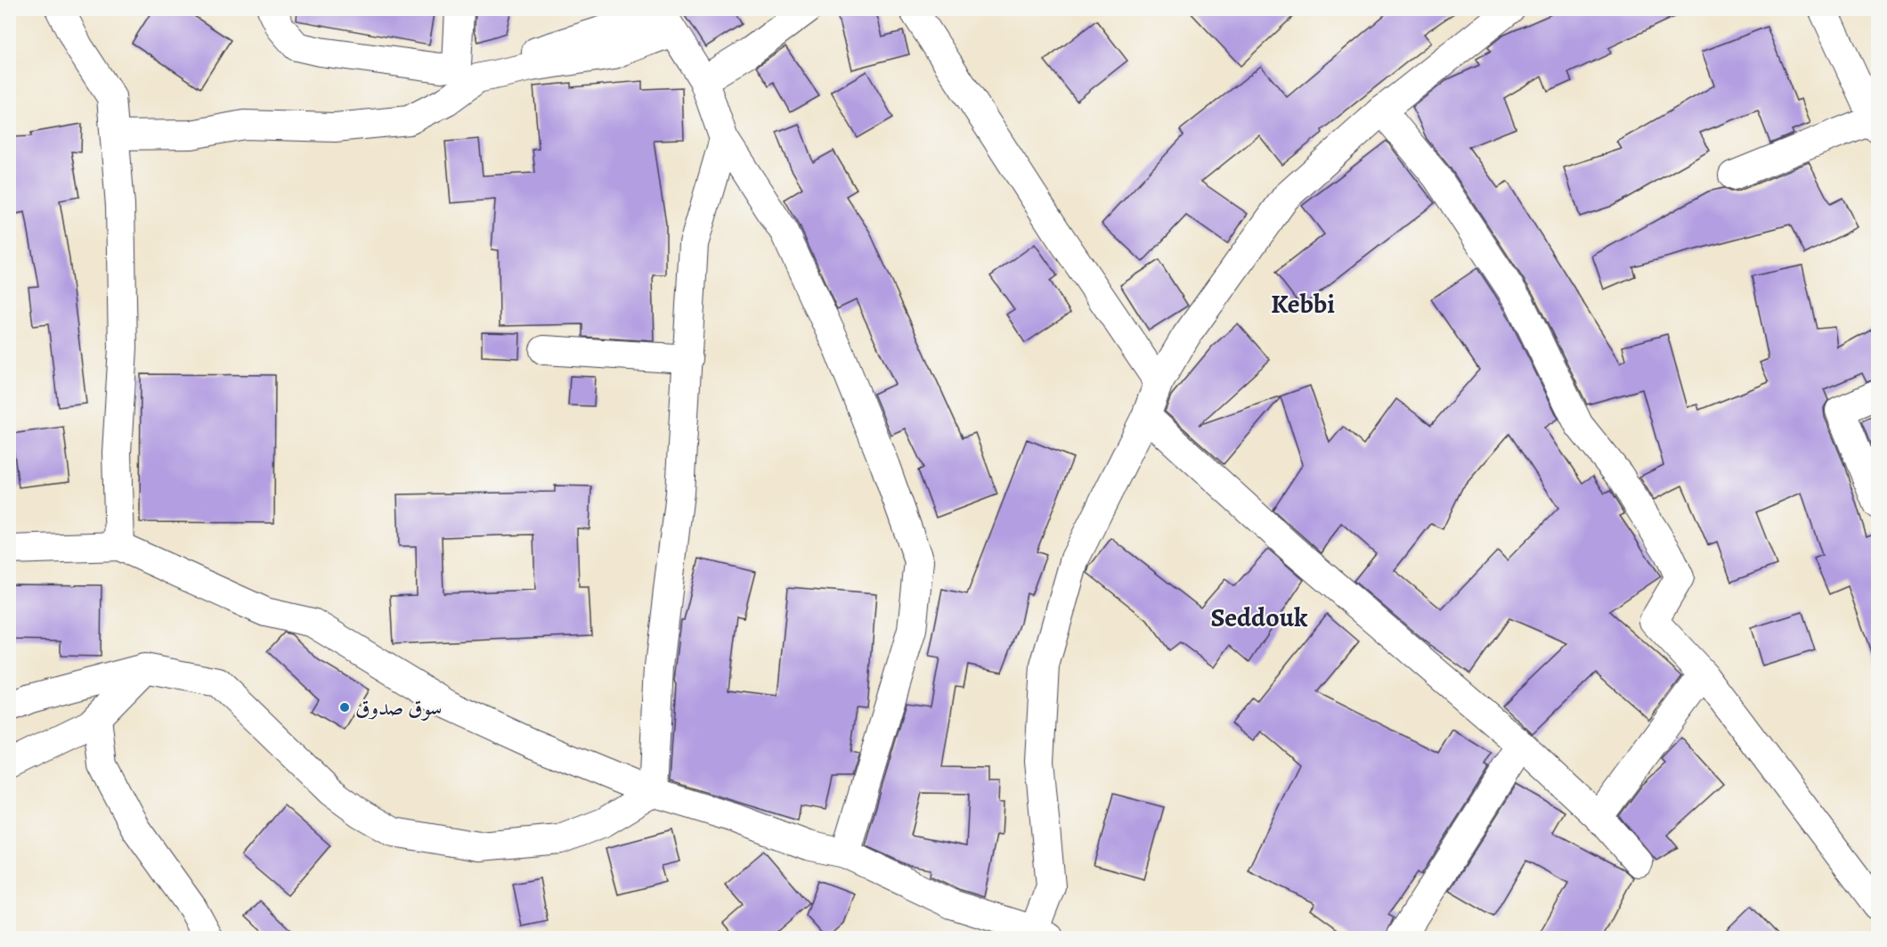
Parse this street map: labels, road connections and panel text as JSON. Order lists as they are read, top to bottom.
{
  "districts": ["Kebbi", "Seddouk"],
  "places": ["سوق صدوق"]
}
